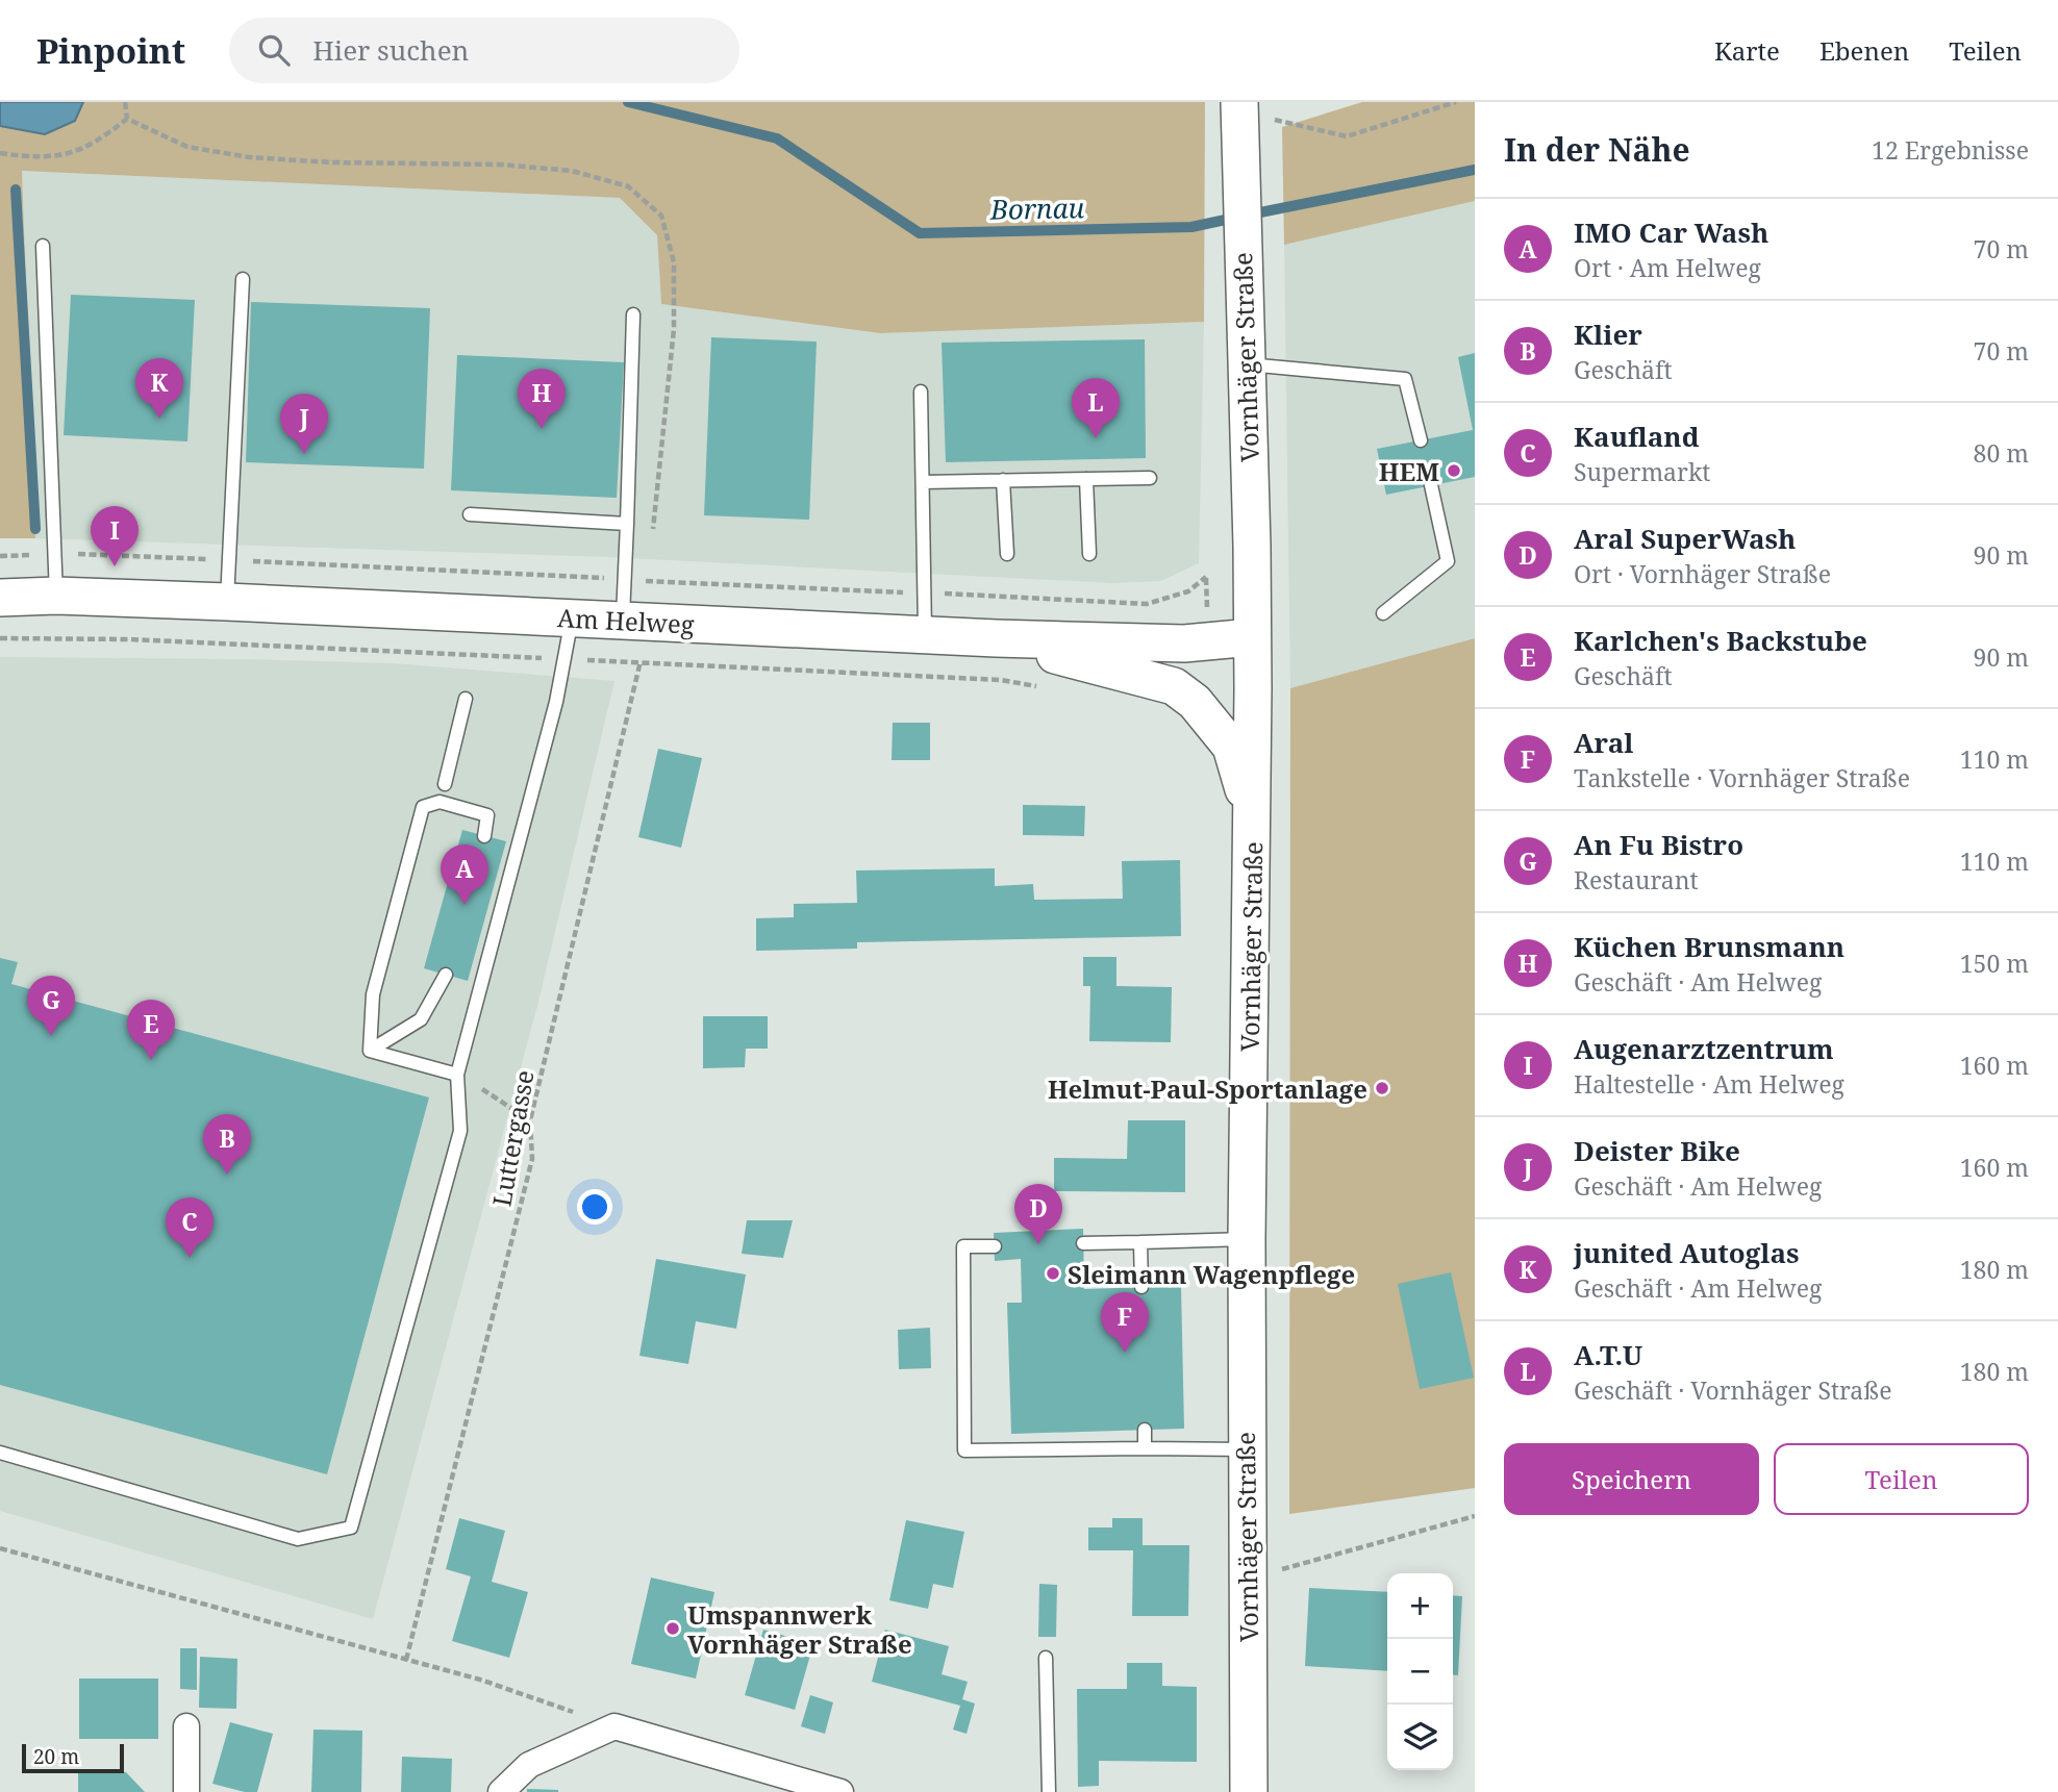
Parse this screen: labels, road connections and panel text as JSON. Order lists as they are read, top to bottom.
{
  "streets": {
    "main road": ["Vornhäger Straße", "Am Helweg"],
    "path": ["Luttergasse"]
  },
  "crossings": [
    ["Vornhäger Straße", "Am Helweg"],
    ["Am Helweg", "Luttergasse"]
  ],
  "water": ["Bornau"],
  "places": [
    "HEM",
    "Helmut-Paul-Sportanlage",
    "Sleimann Wagenpflege",
    "Umspannwerk Vornhäger Straße"
  ],
  "scale_bar": "20 m",
  "page": {
    "header": "Pinpoint",
    "search": "Hier suchen",
    "nav": ["Karte", "Ebenen", "Teilen"],
    "heading": ["In der Nähe", "12 Ergebnisse"],
    "list": [
      {
        "mark": "A",
        "name": "IMO Car Wash",
        "note": "Ort · Am Helweg",
        "value": "70 m"
      },
      {
        "mark": "B",
        "name": "Klier",
        "note": "Geschäft",
        "value": "70 m"
      },
      {
        "mark": "C",
        "name": "Kaufland",
        "note": "Supermarkt",
        "value": "80 m"
      },
      {
        "mark": "D",
        "name": "Aral SuperWash",
        "note": "Ort · Vornhäger Straße",
        "value": "90 m"
      },
      {
        "mark": "E",
        "name": "Karlchen's Backstube",
        "note": "Geschäft",
        "value": "90 m"
      },
      {
        "mark": "F",
        "name": "Aral",
        "note": "Tankstelle · Vornhäger Straße",
        "value": "110 m"
      },
      {
        "mark": "G",
        "name": "An Fu Bistro",
        "note": "Restaurant",
        "value": "110 m"
      },
      {
        "mark": "H",
        "name": "Küchen Brunsmann",
        "note": "Geschäft · Am Helweg",
        "value": "150 m"
      },
      {
        "mark": "I",
        "name": "Augenarztzentrum",
        "note": "Haltestelle · Am Helweg",
        "value": "160 m"
      },
      {
        "mark": "J",
        "name": "Deister Bike",
        "note": "Geschäft · Am Helweg",
        "value": "160 m"
      },
      {
        "mark": "K",
        "name": "junited Autoglas",
        "note": "Geschäft · Am Helweg",
        "value": "180 m"
      },
      {
        "mark": "L",
        "name": "A.T.U",
        "note": "Geschäft · Vornhäger Straße",
        "value": "180 m"
      }
    ],
    "pins": [
      "K",
      "H",
      "L",
      "J",
      "I",
      "A",
      "G",
      "E",
      "B",
      "D",
      "C",
      "F"
    ],
    "buttons": ["Speichern", "Teilen"],
    "map_buttons": ["+", "−"],
    "scale": "20 m"
  }
}
